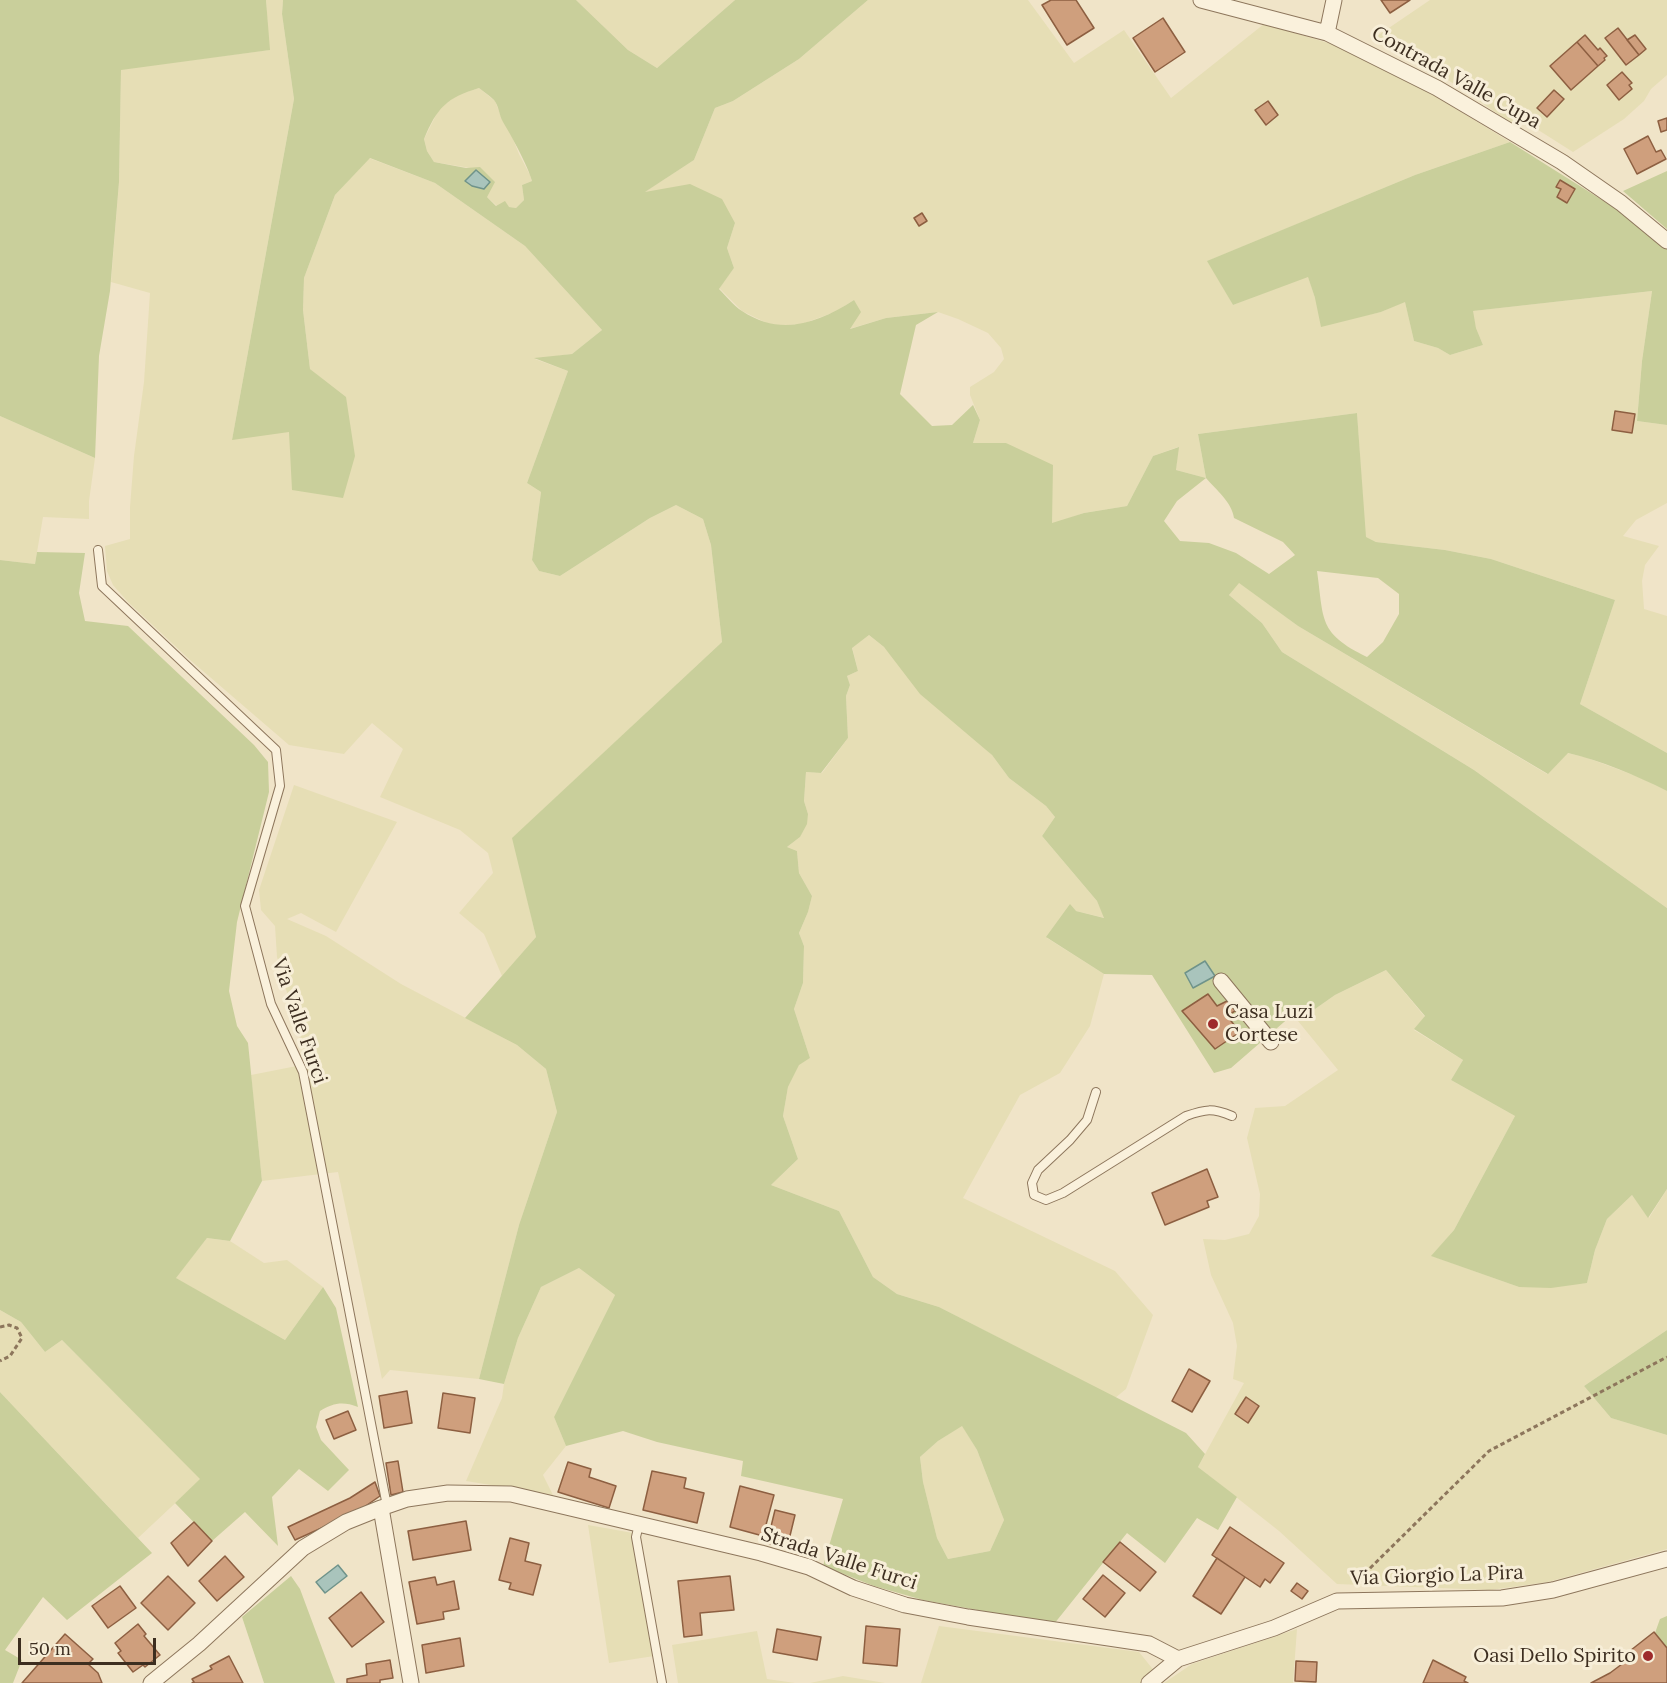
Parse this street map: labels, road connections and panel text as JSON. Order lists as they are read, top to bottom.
{
  "streets": {
    "street": ["Contrada Valle Cupa", "Strada Valle Furci", "Via Giorgio La Pira"],
    "lane": ["Via Valle Furci"]
  },
  "crossings": [
    ["Via Valle Furci", "Strada Valle Furci"],
    ["Strada Valle Furci", "Via Giorgio La Pira"]
  ],
  "places": ["Casa Luzi Cortese", "Oasi Dello Spirito"],
  "scale_bar": "50 m"
}
